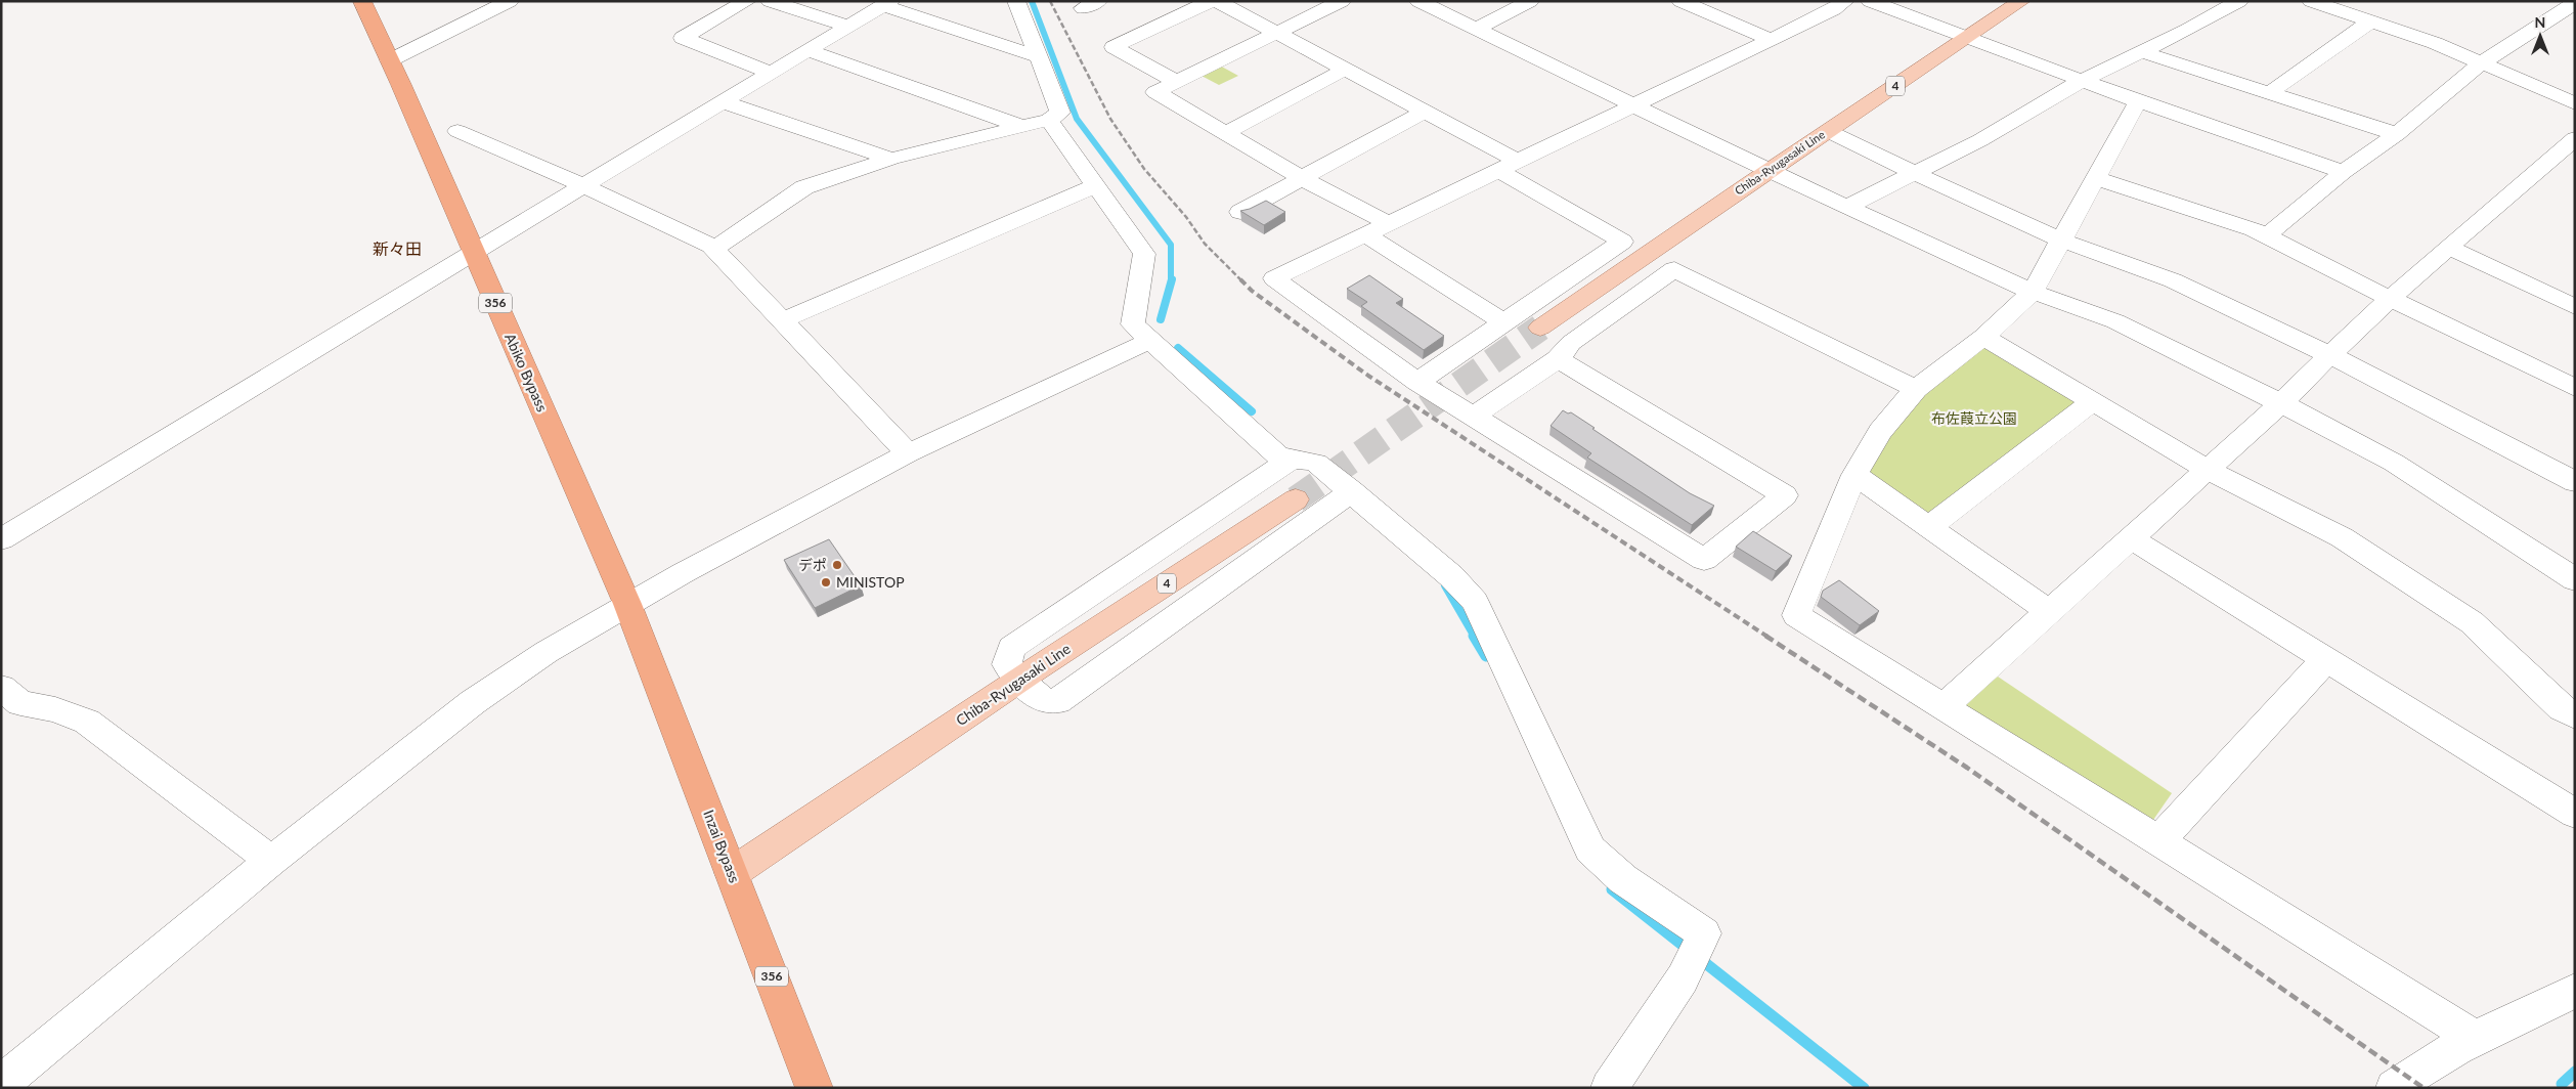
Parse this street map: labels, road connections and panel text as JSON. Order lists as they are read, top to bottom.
{
  "streets": {
    "highway": ["356", "Abiko Bypass", "Inzai Bypass"],
    "main road": ["4", "Chiba-Ryugasaki Line"]
  },
  "crossings": [
    ["Chiba-Ryugasaki Line", "Inzai Bypass"],
    ["Abiko Bypass", "Inzai Bypass"]
  ],
  "districts": ["新々田"],
  "parks": ["布佐葭立公園"],
  "places": ["デポ", "MINISTOP"],
  "north": "top"
}
